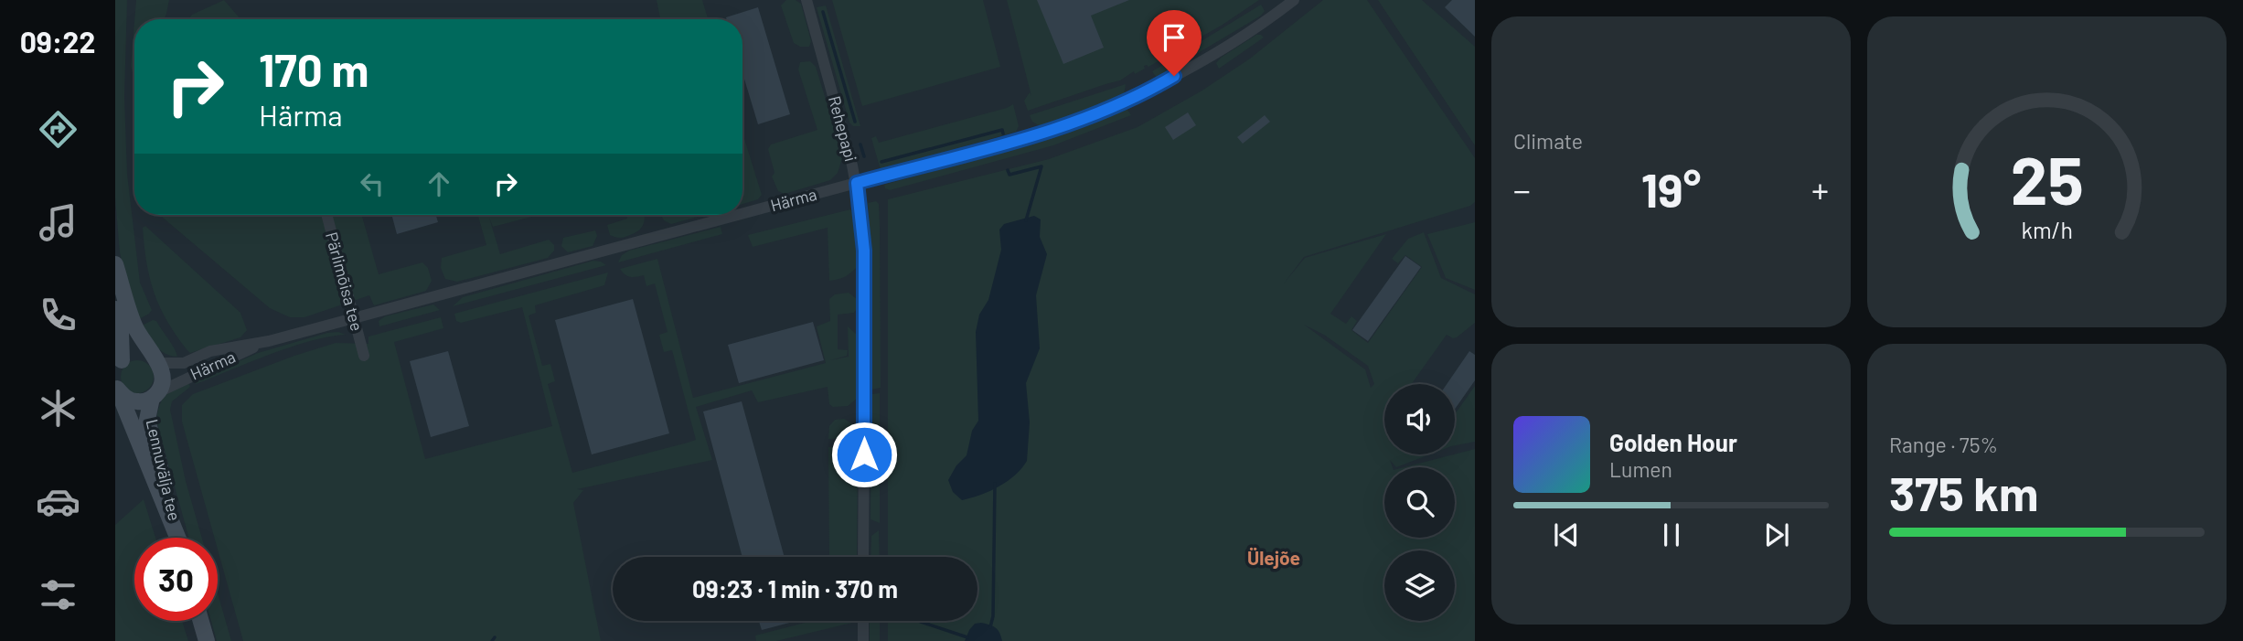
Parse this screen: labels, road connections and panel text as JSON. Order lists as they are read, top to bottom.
{
  "streets": {
    "main road": ["Lennuvälja tee"],
    "street": ["Rehepapi", "Härma", "Pärlimõisa tee"]
  },
  "crossings": [
    ["Rehepapi", "Härma"],
    ["Härma", "Pärlimõisa tee"],
    ["Härma", "Lennuvälja tee"]
  ],
  "districts": ["Ülejõe"],
  "page": {
    "tabs": "09:22",
    "tile": [
      "Climate",
      ["Range · 75%", "375 km"]
    ],
    "turn": ["170 m", "Härma"],
    "heat": ["−", "19°", "+"],
    "song": ["Golden Hour", "Lumen"],
    "limit": "30",
    "trip": "09:23 · 1 min · 370 m",
    "gauge": ["25", "km/h"]
  }
}
